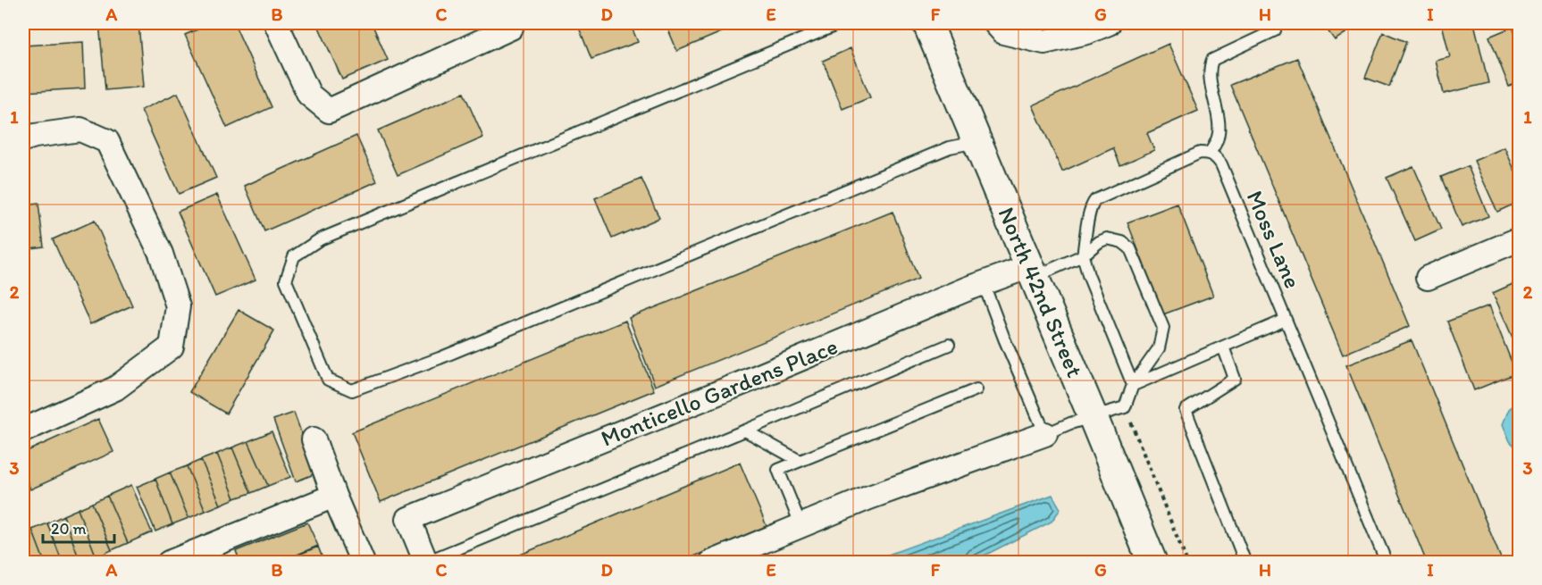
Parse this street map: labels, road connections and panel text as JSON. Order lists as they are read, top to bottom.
{
  "streets": {
    "street": ["North 42nd Street", "Monticello Gardens Place"],
    "lane": ["Moss Lane"]
  },
  "crossings": [
    ["North 42nd Street", "Monticello Gardens Place"]
  ],
  "scale_bar": "20 m",
  "grid": {
    "columns": [
      "A",
      "B",
      "C",
      "D",
      "E",
      "F",
      "G",
      "H",
      "I"
    ],
    "rows": ["1", "2", "3"]
  }
}
